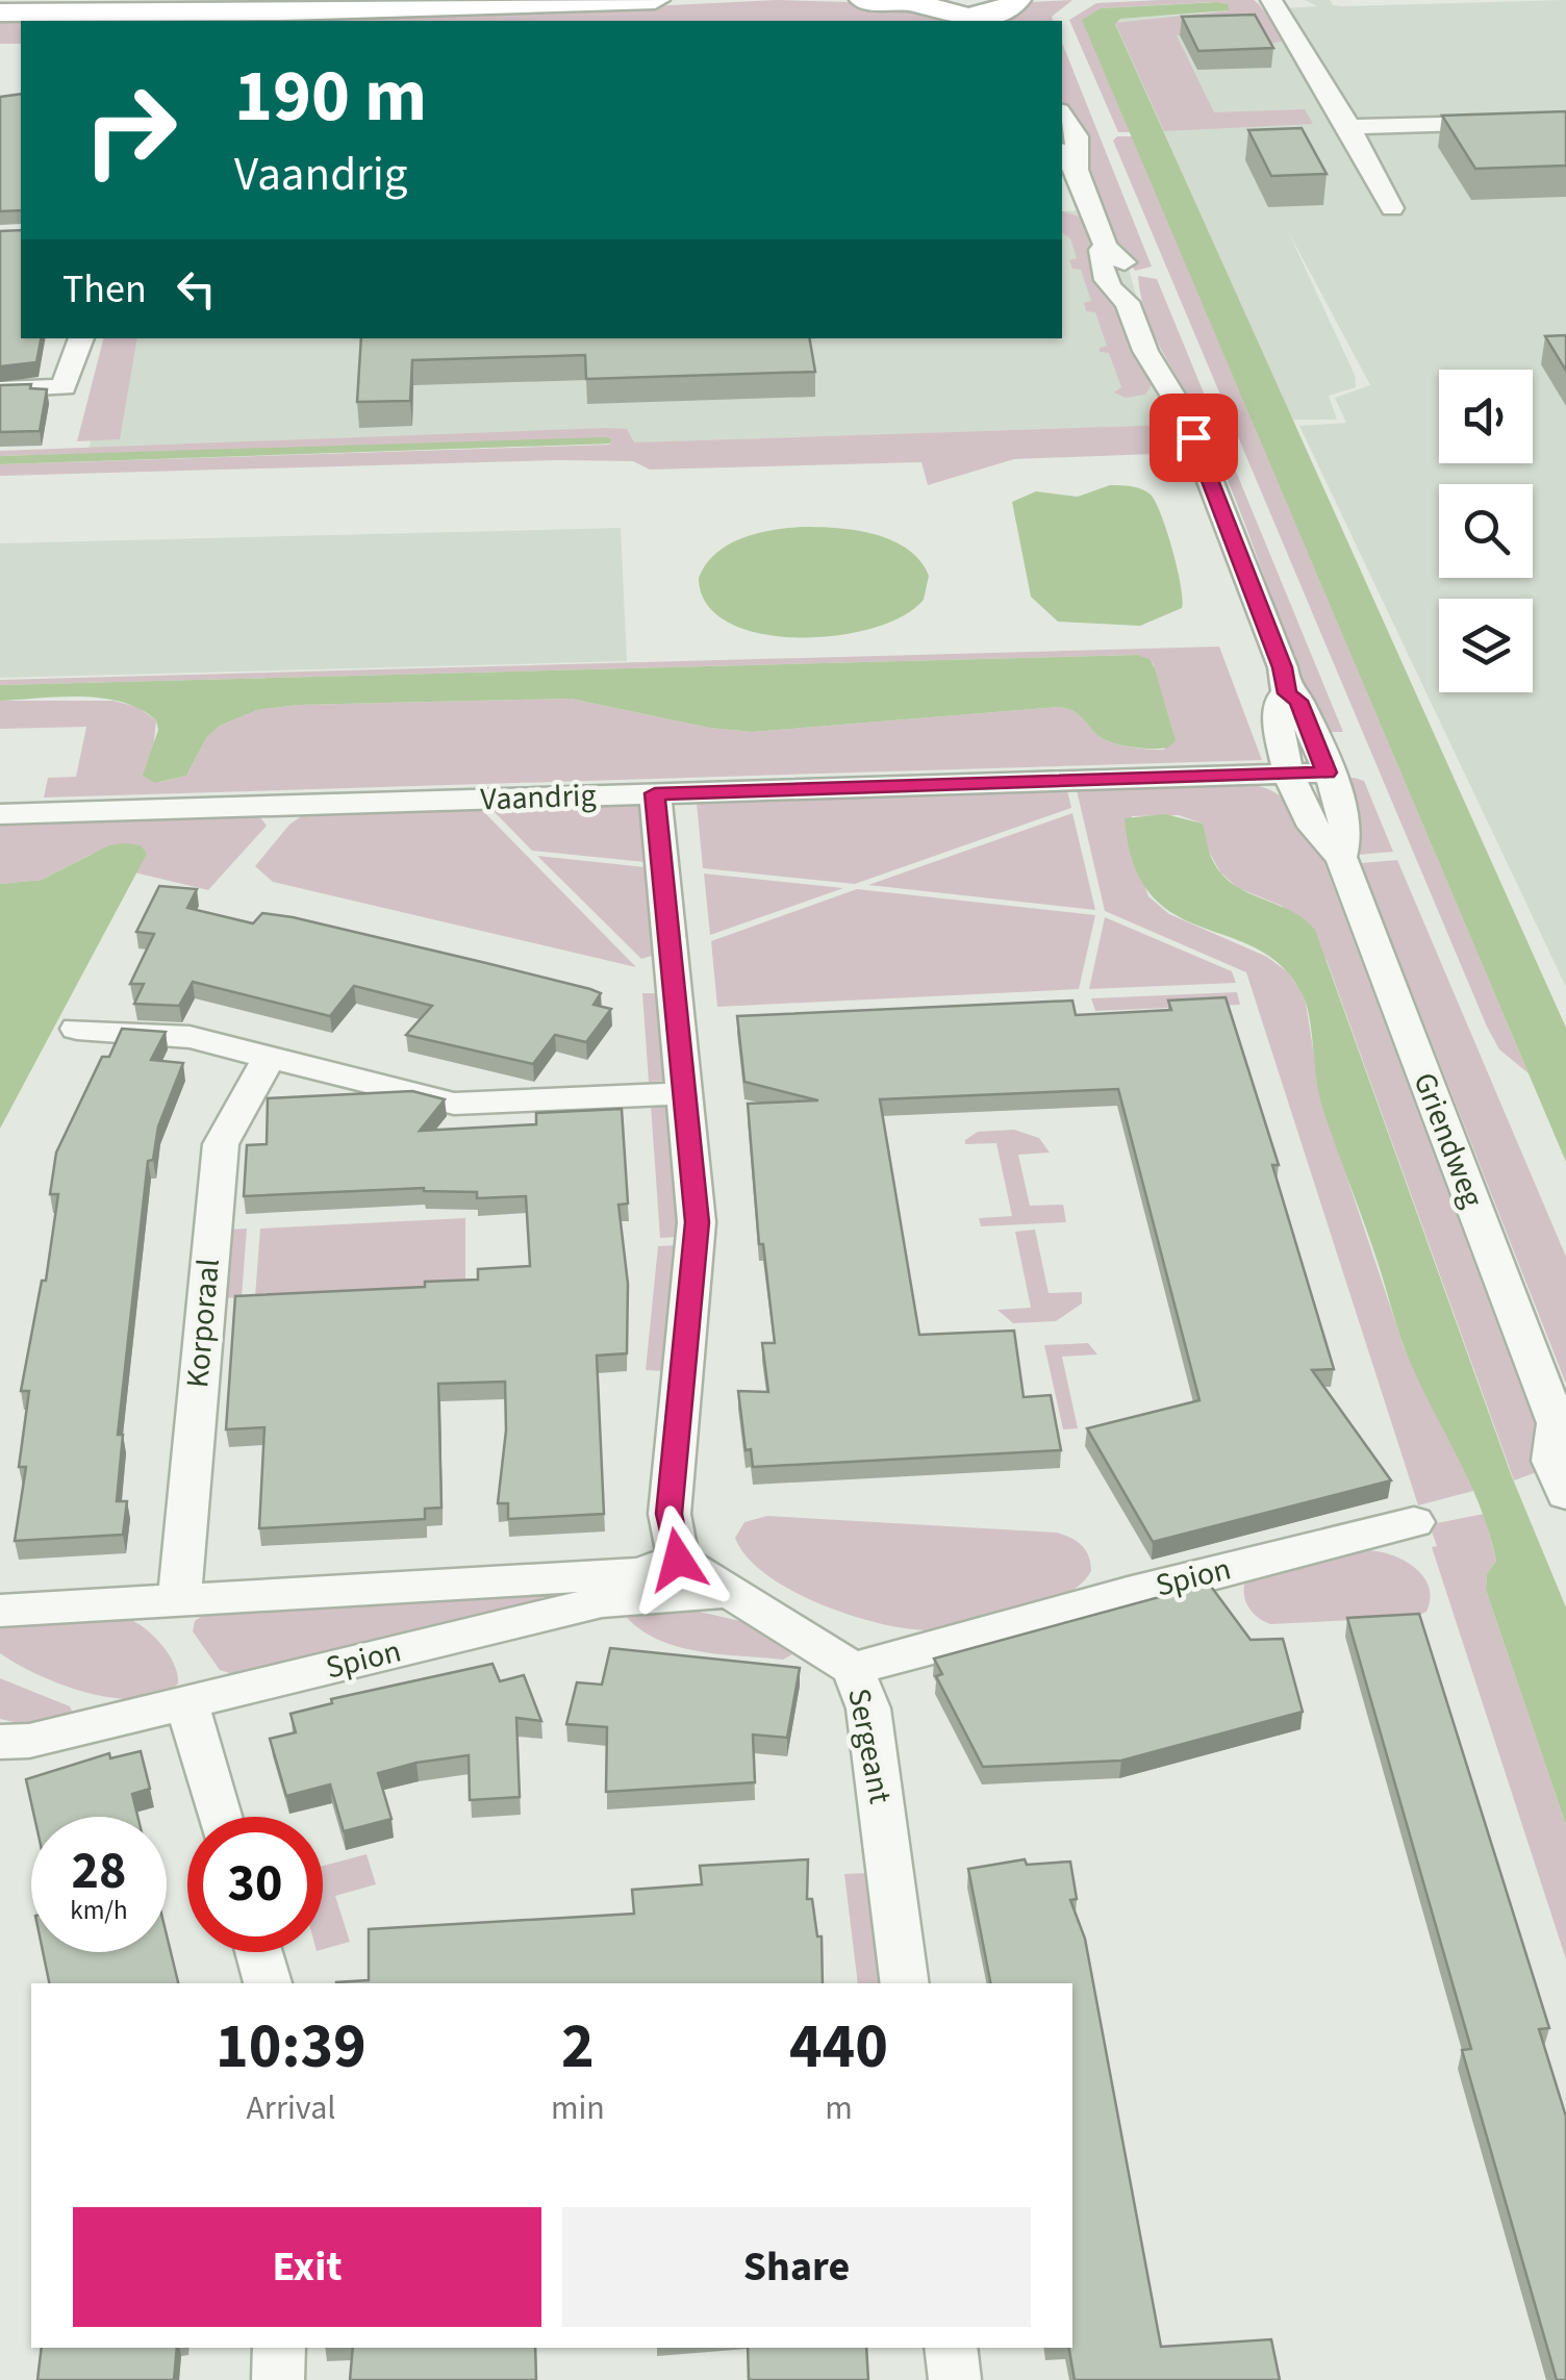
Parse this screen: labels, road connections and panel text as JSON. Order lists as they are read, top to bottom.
{
  "streets": {
    "street": [
      "Vaandrig",
      "Griendweg",
      "Korporaal",
      "Spion",
      "Sergeant"
    ]
  },
  "crossings": [
    ["Vaandrig", "Griendweg"],
    ["Korporaal", "Spion"],
    ["Spion", "Sergeant"]
  ],
  "page": {
    "turn": ["190 m", "Vaandrig"],
    "then": "Then",
    "speed": "28 km/h",
    "limit": "30",
    "eta": [
      "10:39",
      "Arrival",
      "2",
      "min",
      "440",
      "m"
    ],
    "buttons": ["Exit", "Share"]
  }
}
